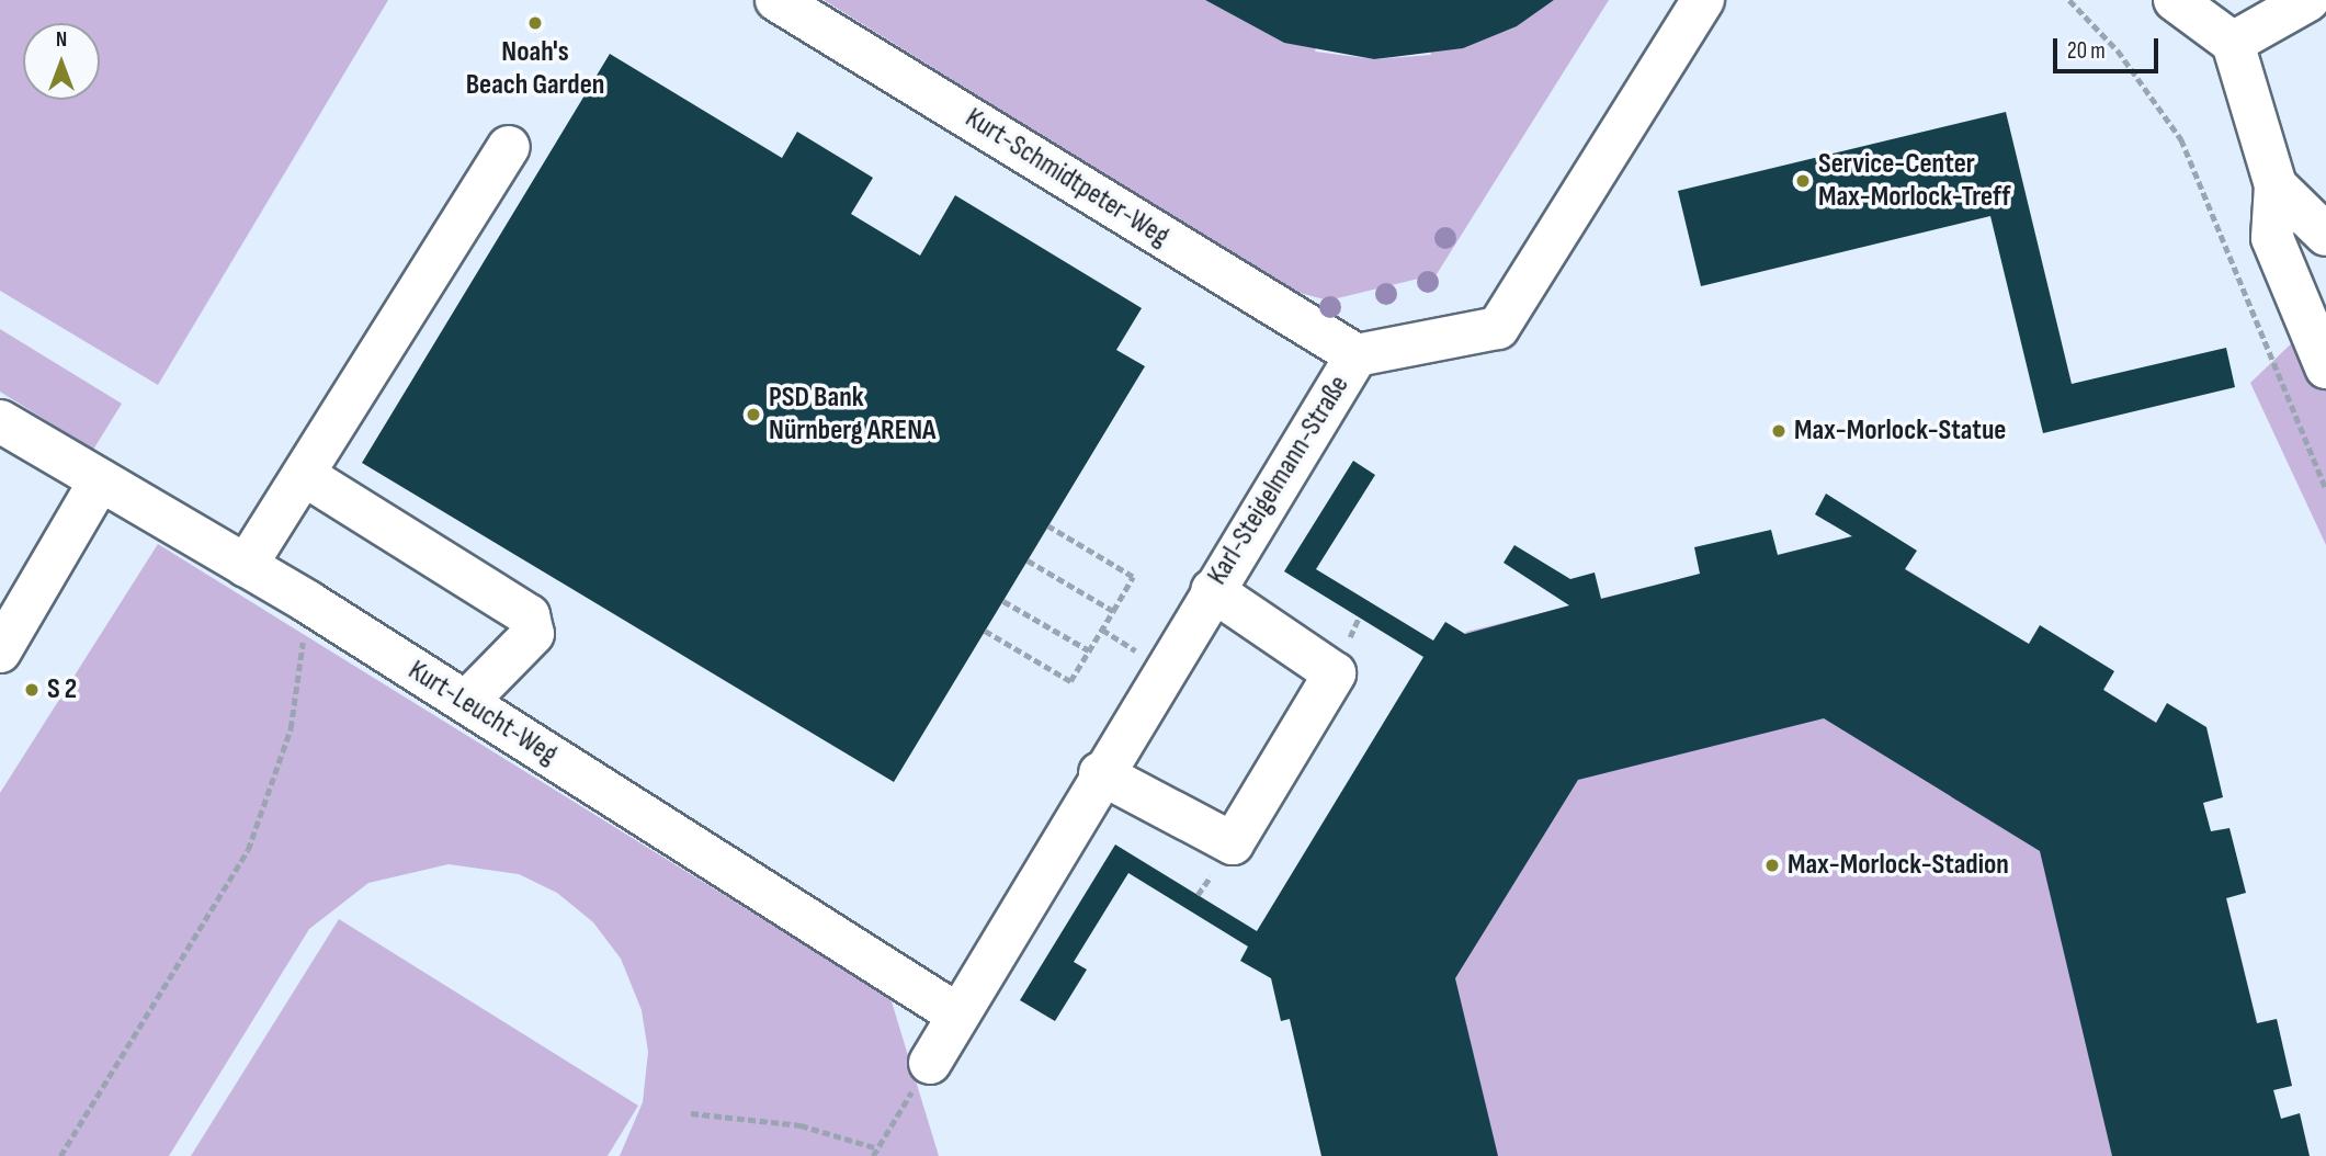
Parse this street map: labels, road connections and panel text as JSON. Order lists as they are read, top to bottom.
{
  "streets": {
    "street": ["Kurt-Schmidtpeter-Weg", "Karl-Steigelmann-Straße", "Kurt-Leucht-Weg"]
  },
  "crossings": [
    ["Kurt-Schmidtpeter-Weg", "Karl-Steigelmann-Straße"],
    ["Karl-Steigelmann-Straße", "Kurt-Leucht-Weg"]
  ],
  "places": [
    "Noah's Beach Garden",
    "Service-Center Max-Morlock-Treff",
    "PSD Bank Nürnberg ARENA",
    "Max-Morlock-Statue",
    "S 2",
    "Max-Morlock-Stadion"
  ],
  "scale_bar": "20 m",
  "north": "top"
}
